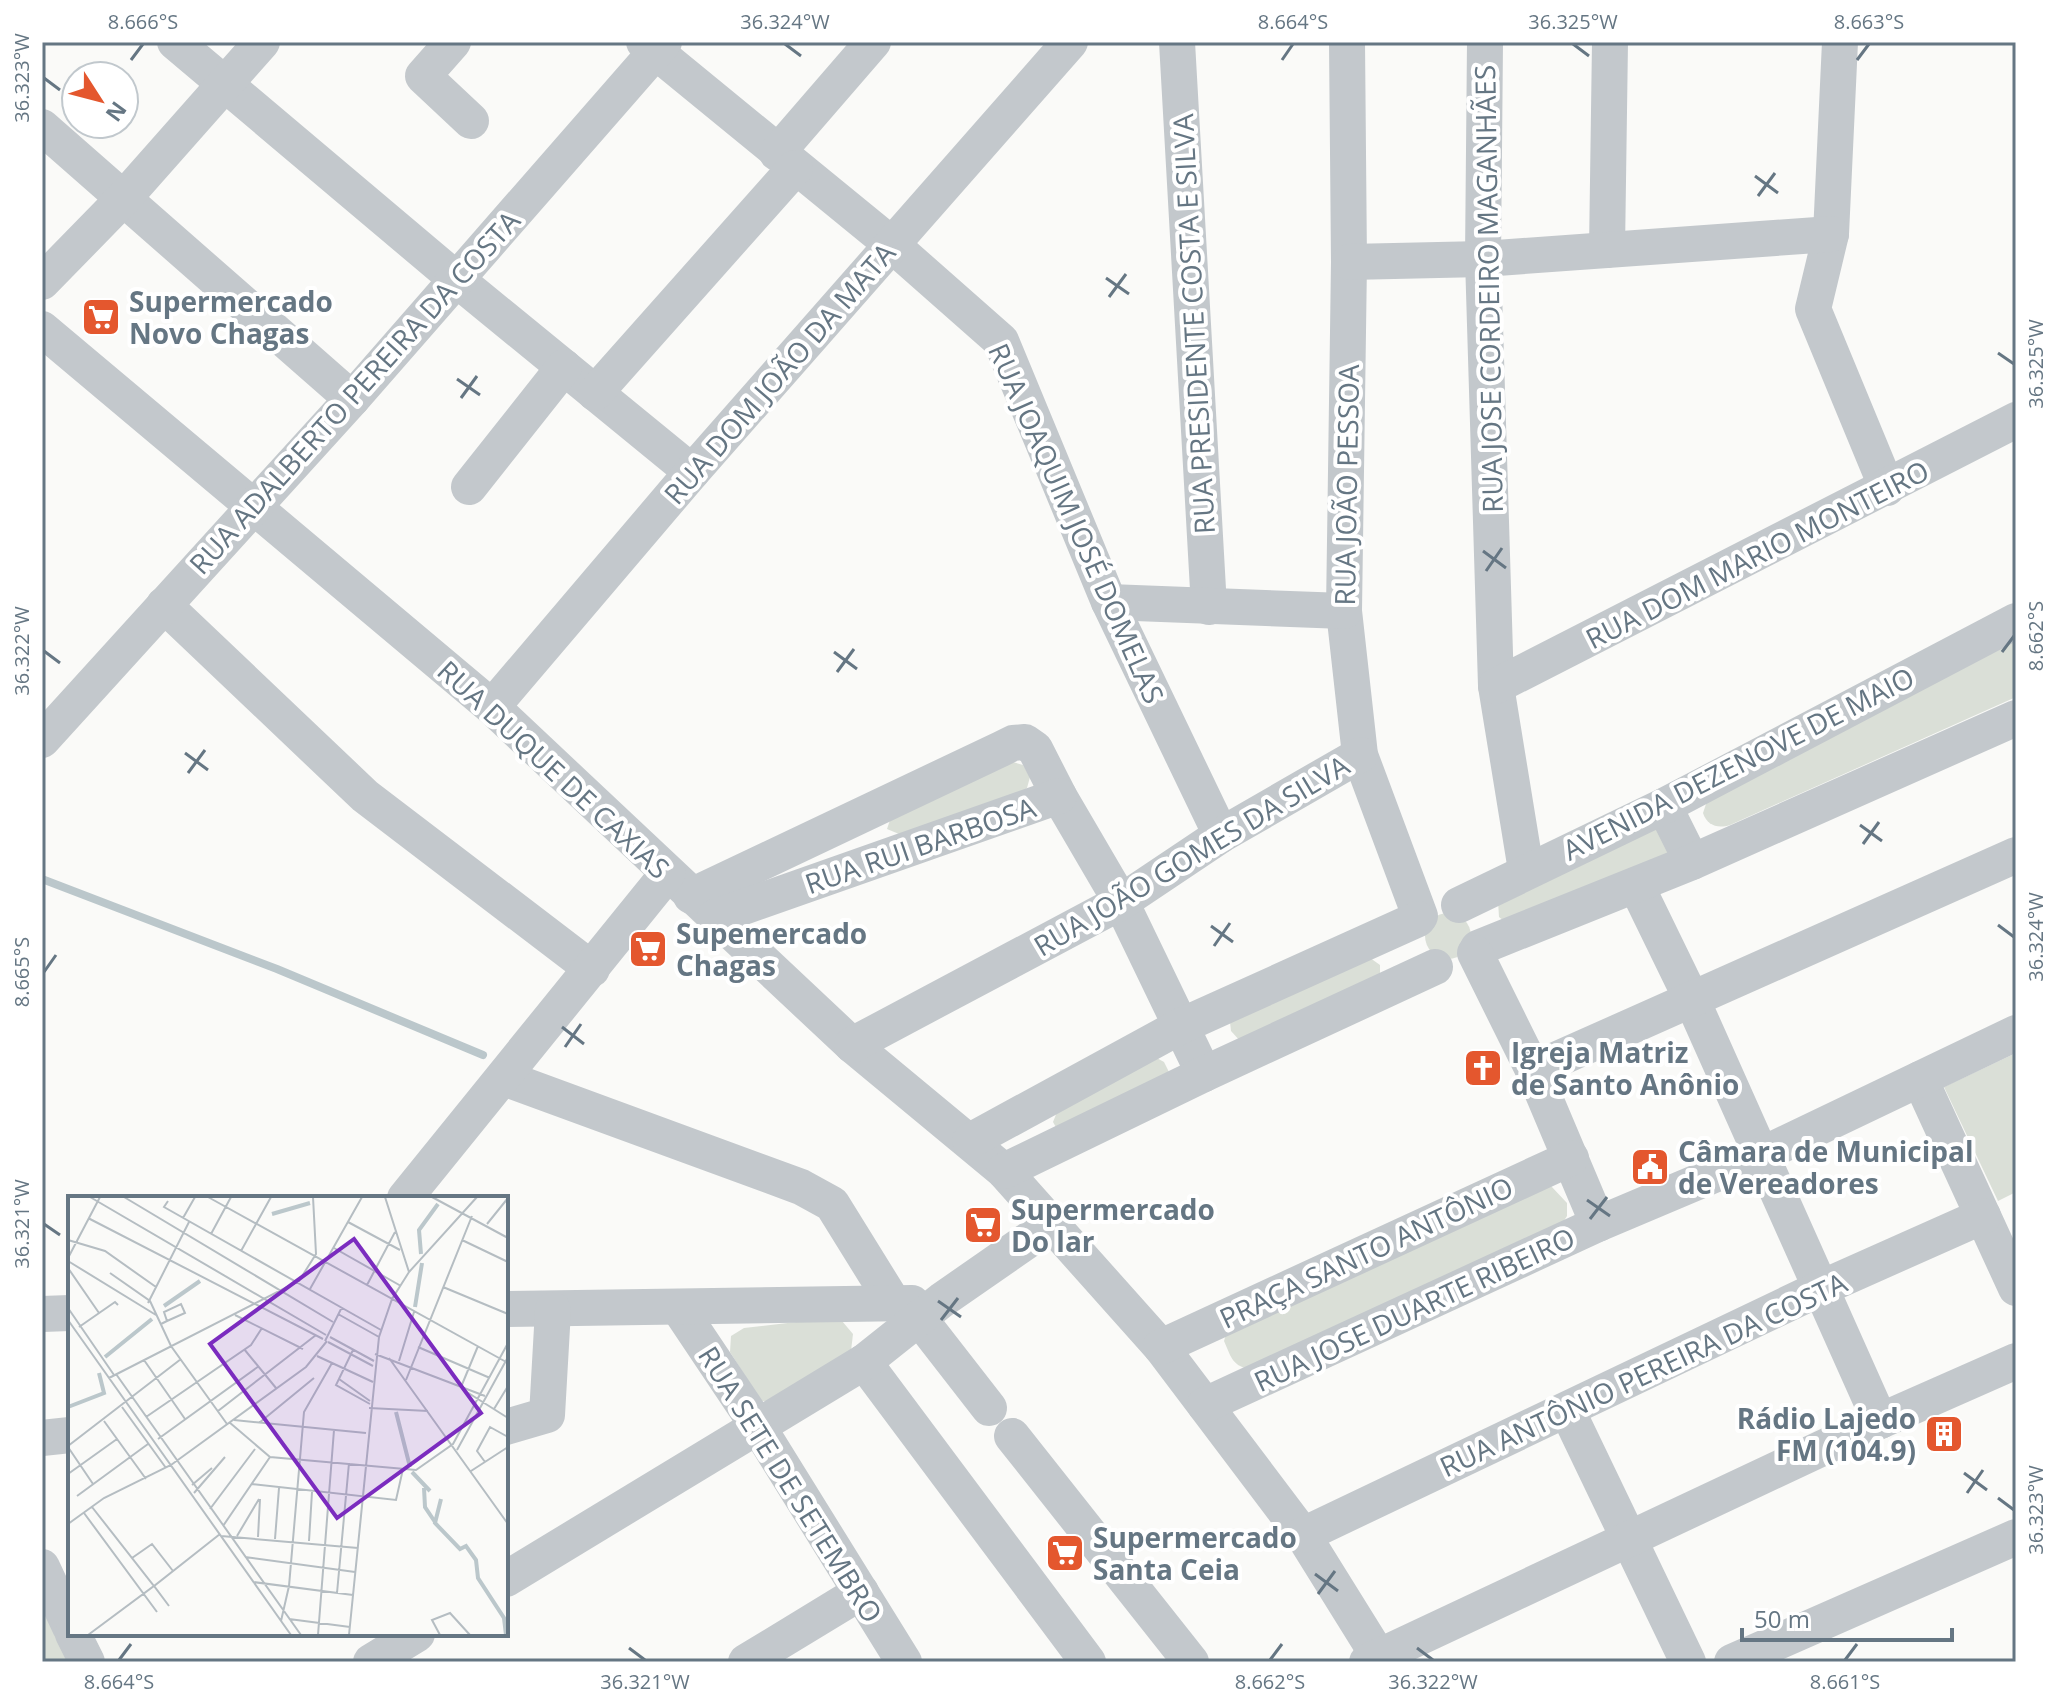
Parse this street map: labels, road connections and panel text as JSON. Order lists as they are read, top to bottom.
{
  "streets": {
    "street": [
      "RUA JOSE CORDEIRO MAGANHÃES",
      "RUA PRESIDENTE COSTA E SILVA",
      "RUA DOM JOÃO DA MATA",
      "RUA ADALBERTO PEREIRA DA COSTA",
      "RUA JOÃO PESSOA",
      "RUA JOAQUIM JOSÉ DOMELAS",
      "RUA DOM MARIO MONTEIRO",
      "AVENIDA DEZENOVE DE MAIO",
      "RUA DUQUE DE CAXIAS",
      "RUA RUI BARBOSA",
      "RUA JOÃO GOMES DA SILVA",
      "PRAÇA SANTO ANTÔNIO",
      "RUA JOSE DUARTE RIBEIRO",
      "RUA ANTÔNIO PEREIRA DA COSTA",
      "RUA SETE DE SETEMBRO"
    ]
  },
  "crossings": [
    ["RUA JOSE CORDEIRO MAGANHÃES", "RUA DOM MARIO MONTEIRO"],
    ["RUA JOSE CORDEIRO MAGANHÃES", "AVENIDA DEZENOVE DE MAIO"],
    ["RUA DOM JOÃO DA MATA", "RUA JOAQUIM JOSÉ DOMELAS"],
    ["RUA DOM JOÃO DA MATA", "RUA DUQUE DE CAXIAS"],
    ["RUA ADALBERTO PEREIRA DA COSTA", "RUA JOAQUIM JOSÉ DOMELAS"],
    ["RUA ADALBERTO PEREIRA DA COSTA", "RUA DUQUE DE CAXIAS"],
    ["RUA JOÃO PESSOA", "AVENIDA DEZENOVE DE MAIO"],
    ["RUA JOÃO PESSOA", "RUA JOÃO GOMES DA SILVA"],
    ["RUA JOAQUIM JOSÉ DOMELAS", "RUA JOÃO GOMES DA SILVA"],
    ["RUA DUQUE DE CAXIAS", "RUA RUI BARBOSA"],
    ["RUA DUQUE DE CAXIAS", "RUA JOÃO GOMES DA SILVA"],
    ["RUA DUQUE DE CAXIAS", "PRAÇA SANTO ANTÔNIO"],
    ["RUA DUQUE DE CAXIAS", "RUA JOSE DUARTE RIBEIRO"],
    ["RUA DUQUE DE CAXIAS", "RUA ANTÔNIO PEREIRA DA COSTA"],
    ["RUA RUI BARBOSA", "RUA JOÃO GOMES DA SILVA"]
  ],
  "places": {
    "supermarket": [
      "Supermercado Novo Chagas",
      "Supemercado Chagas",
      "Supermercado Do lar",
      "Supermercado Santa Ceia"
    ],
    "church": ["Igreja Matriz de Santo Anônio"],
    "public building": ["Câmara de Municipal de Vereadores"],
    "building": ["Rádio Lajedo FM (104.9)"]
  },
  "scale_bar": "50 m",
  "north": "bottom right",
  "coordinates": [
    "8.666°S",
    "36.324°W",
    "8.664°S",
    "36.325°W",
    "8.663°S",
    "36.323°W",
    "8.662°S",
    "36.322°W",
    "8.665°S",
    "36.321°W",
    "8.661°S"
  ]
}
